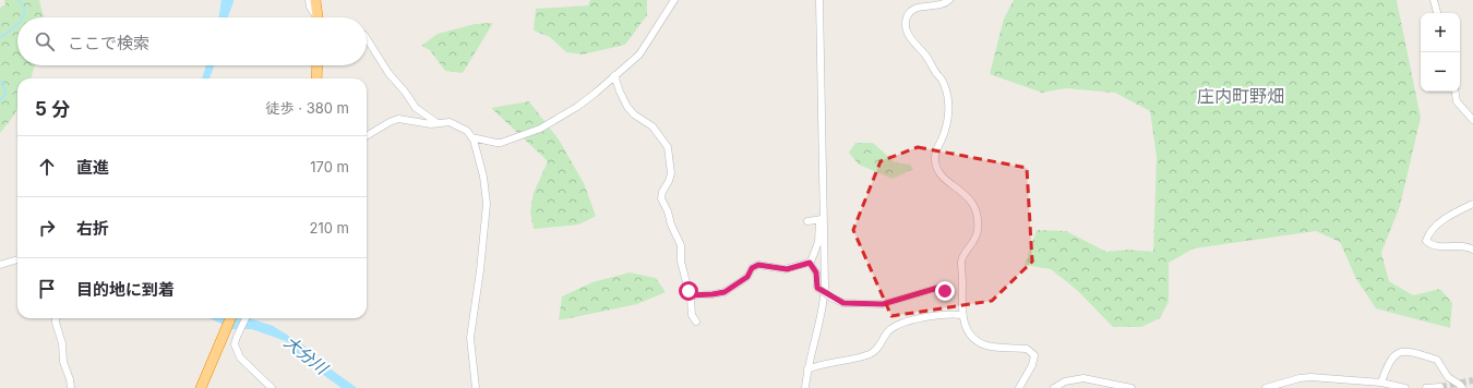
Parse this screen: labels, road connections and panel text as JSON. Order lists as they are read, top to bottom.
{
  "districts": ["庄内町野畑"],
  "water": ["大分川"],
  "page": {
    "map_buttons": ["+", "−"],
    "search": "ここで検索",
    "heading": ["5 分", "徒歩 · 380 m"],
    "list": [
      ["直進", "170 m"],
      ["右折", "210 m"],
      "目的地に到着"
    ]
  }
}
